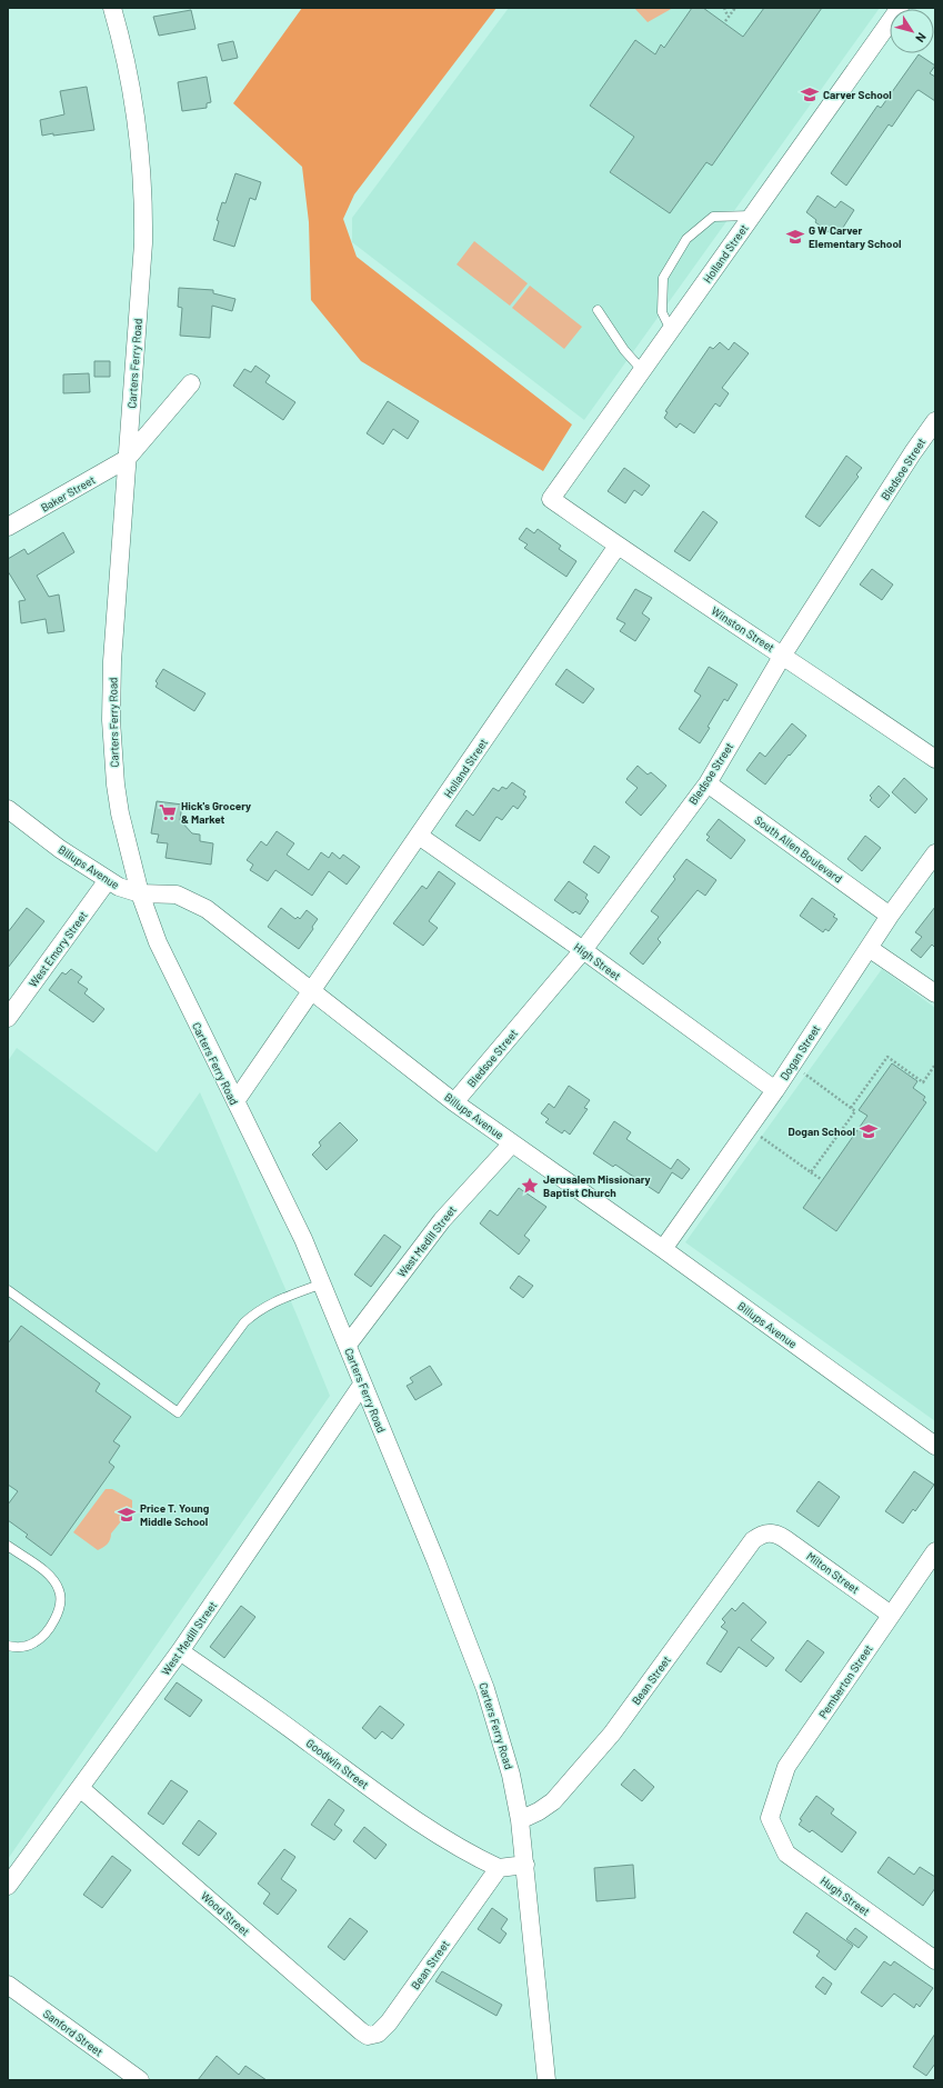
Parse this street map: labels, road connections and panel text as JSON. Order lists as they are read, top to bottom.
{
  "streets": {
    "street": [
      "Holland Street",
      "Carters Ferry Road",
      "Bledsoe Street",
      "Baker Street",
      "Winston Street",
      "South Allen Boulevard",
      "Billups Avenue",
      "West Emory Street",
      "High Street",
      "Dogan Street",
      "West Medill Street",
      "Milton Street",
      "Bean Street",
      "Pemberton Street",
      "Goodwin Street",
      "Hugh Street",
      "Wood Street",
      "Sanford Street"
    ]
  },
  "crossings": [
    ["Holland Street", "Carters Ferry Road"],
    ["Holland Street", "Winston Street"],
    ["Holland Street", "Billups Avenue"],
    ["Holland Street", "High Street"],
    ["Carters Ferry Road", "Baker Street"],
    ["Carters Ferry Road", "Billups Avenue"],
    ["Carters Ferry Road", "West Medill Street"],
    ["Carters Ferry Road", "Bean Street"],
    ["Bledsoe Street", "Winston Street"],
    ["Bledsoe Street", "South Allen Boulevard"],
    ["Bledsoe Street", "Billups Avenue"],
    ["Bledsoe Street", "High Street"],
    ["South Allen Boulevard", "Dogan Street"],
    ["Billups Avenue", "West Emory Street"],
    ["Billups Avenue", "Dogan Street"],
    ["Billups Avenue", "West Medill Street"],
    ["High Street", "Dogan Street"],
    ["West Medill Street", "Goodwin Street"],
    ["West Medill Street", "Wood Street"],
    ["Milton Street", "Bean Street"],
    ["Milton Street", "Pemberton Street"],
    ["Bean Street", "Goodwin Street"],
    ["Bean Street", "Wood Street"],
    ["Pemberton Street", "Hugh Street"]
  ],
  "places": {
    "school or university": [
      "Carver School",
      "G W Carver Elementary School",
      "Dogan School",
      "Price T. Young Middle School"
    ],
    "supermarket": ["Hick's Grocery & Market"],
    "place": ["Jerusalem Missionary Baptist Church"]
  },
  "north": "bottom right"
}
